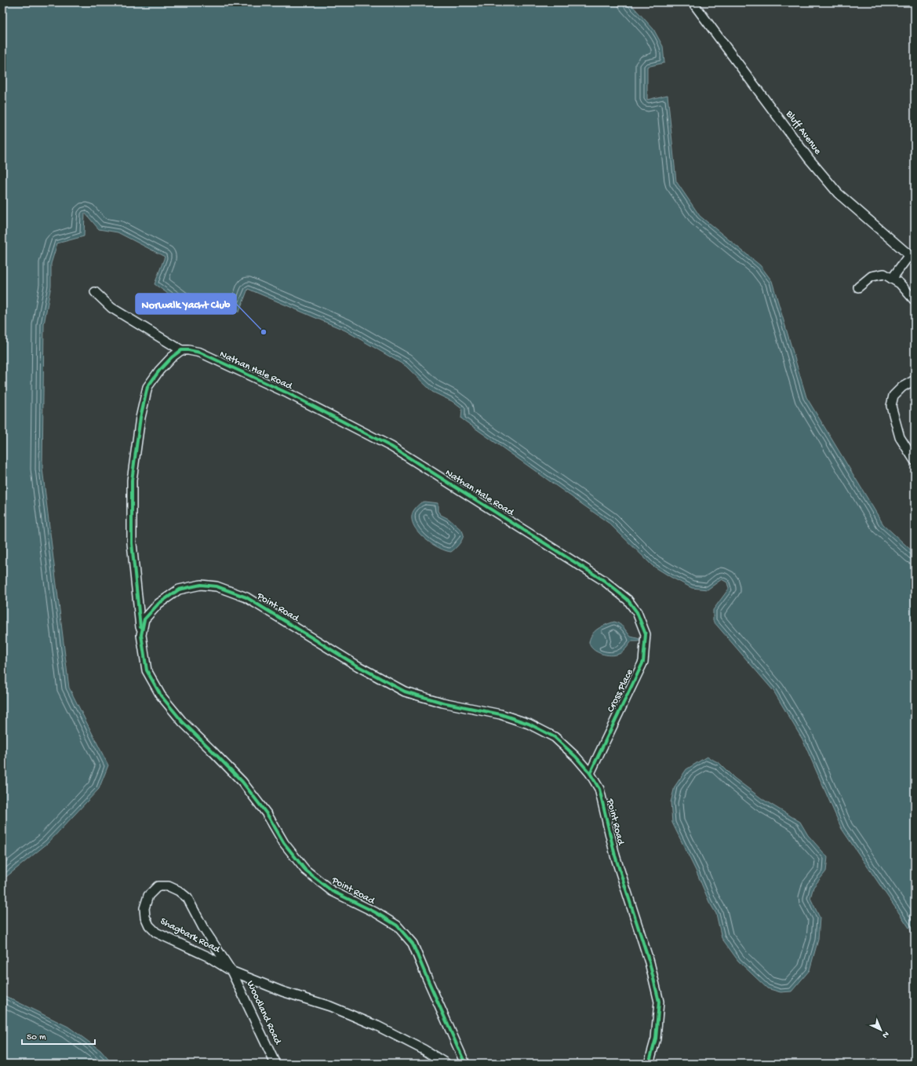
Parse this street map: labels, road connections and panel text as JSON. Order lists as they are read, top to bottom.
{
  "streets": {
    "street": [
      "Bluff Avenue",
      "Nathan Hale Road",
      "Point Road",
      "Cross Place",
      "Shagbark Road",
      "Woodland Road"
    ]
  },
  "crossings": [
    ["Nathan Hale Road", "Cross Place"],
    ["Point Road", "Cross Place"],
    ["Shagbark Road", "Woodland Road"]
  ],
  "places": ["Norwalk Yacht Club"],
  "scale_bar": "50 m",
  "north": "bottom right"
}
